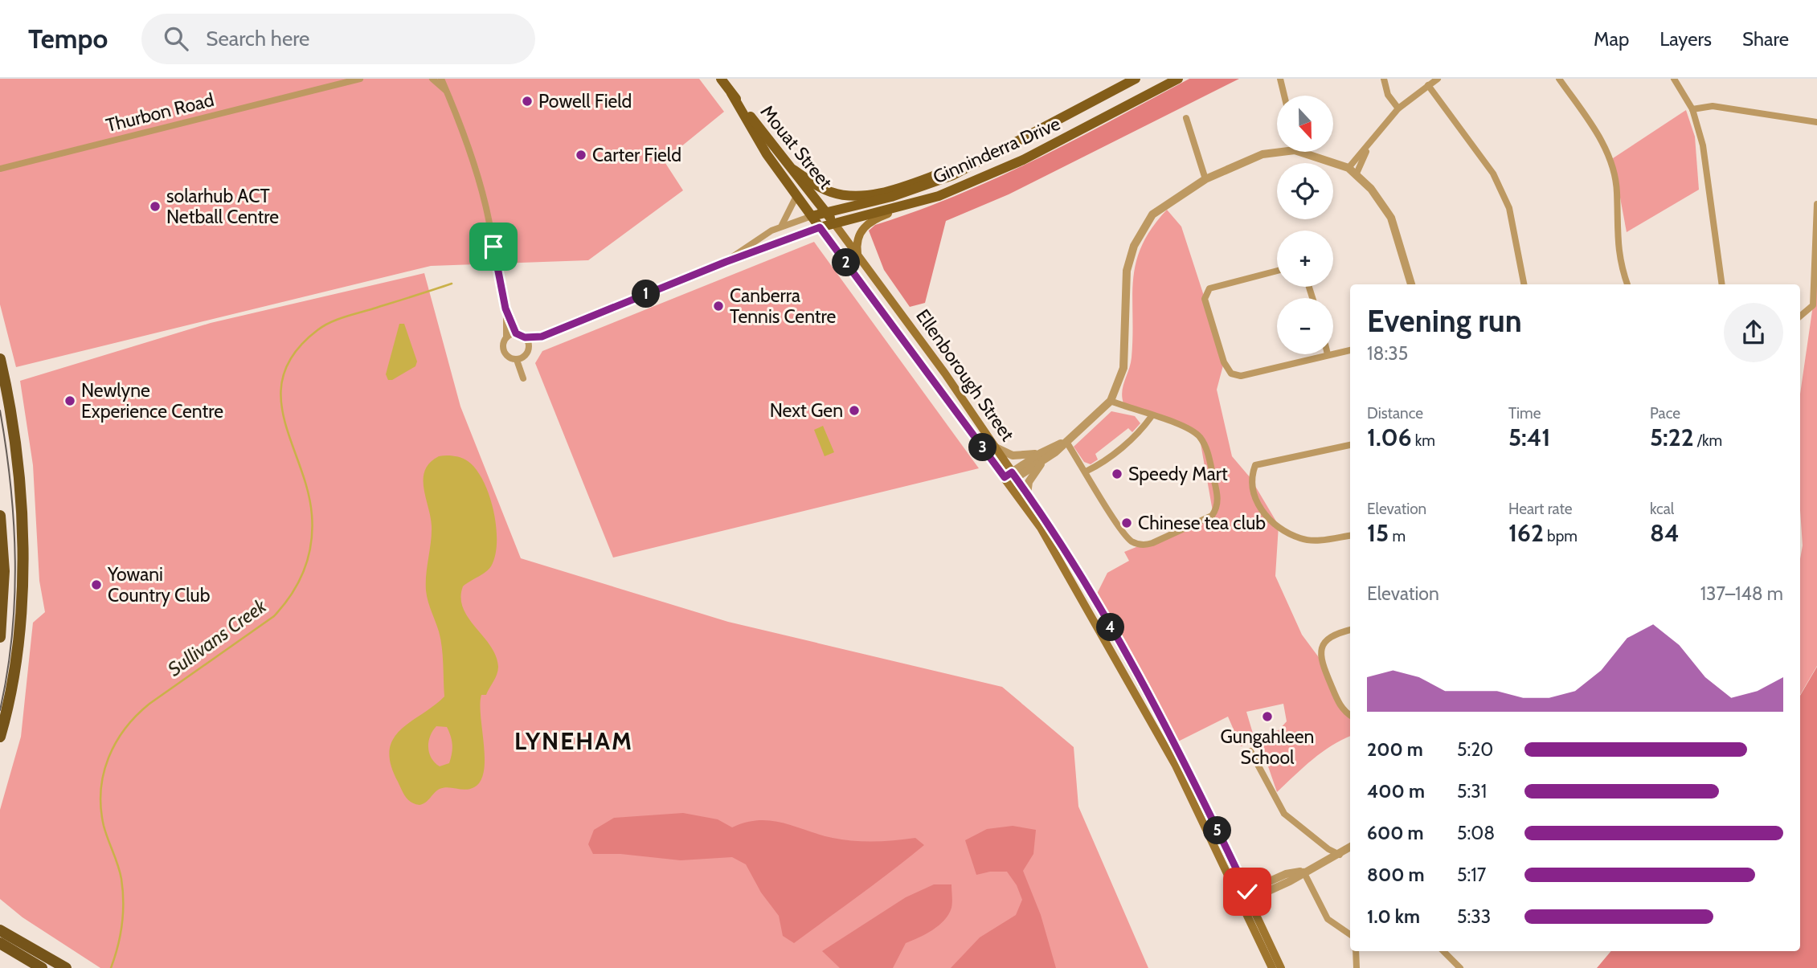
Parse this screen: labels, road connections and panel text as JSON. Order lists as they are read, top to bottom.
{
  "streets": {
    "main road": ["Mouat Street", "Ginninderra Drive", "Ellenborough Street"],
    "street": ["Thurbon Road"]
  },
  "crossings": [
    ["Mouat Street", "Ginninderra Drive"],
    ["Mouat Street", "Ellenborough Street"],
    ["Ginninderra Drive", "Ellenborough Street"]
  ],
  "districts": ["LYNEHAM"],
  "water": ["Sullivans Creek"],
  "places": [
    "Powell Field",
    "Carter Field",
    "solarhub ACT Netball Centre",
    "Canberra Tennis Centre",
    "Newlyne Experience Centre",
    "Next Gen",
    "Speedy Mart",
    "Chinese tea club",
    "Yowani Country Club",
    "Gungahleen School"
  ],
  "north": "bottom",
  "page": {
    "header": "Tempo",
    "search": "Search here",
    "nav": ["Map", "Layers", "Share"],
    "map_buttons": ["+", "−"],
    "pins": [
      "2",
      "1",
      "3",
      "4",
      "5"
    ],
    "heading": ["Evening run", "18:35"],
    "stats": [
      ["Distance", "1.06 km"],
      ["Time", "5:41"],
      ["Pace", "5:22 /km"],
      ["Elevation", "15 m"],
      ["Heart rate", "162 bpm"],
      ["kcal", "84"]
    ],
    "chart": ["Elevation", "137–148 m"],
    "list": [
      {
        "name": "200 m",
        "note": "5:20"
      },
      {
        "name": "400 m",
        "note": "5:31"
      },
      {
        "name": "600 m",
        "note": "5:08"
      },
      {
        "name": "800 m",
        "note": "5:17"
      },
      {
        "name": "1.0 km",
        "note": "5:33"
      }
    ]
  }
}
